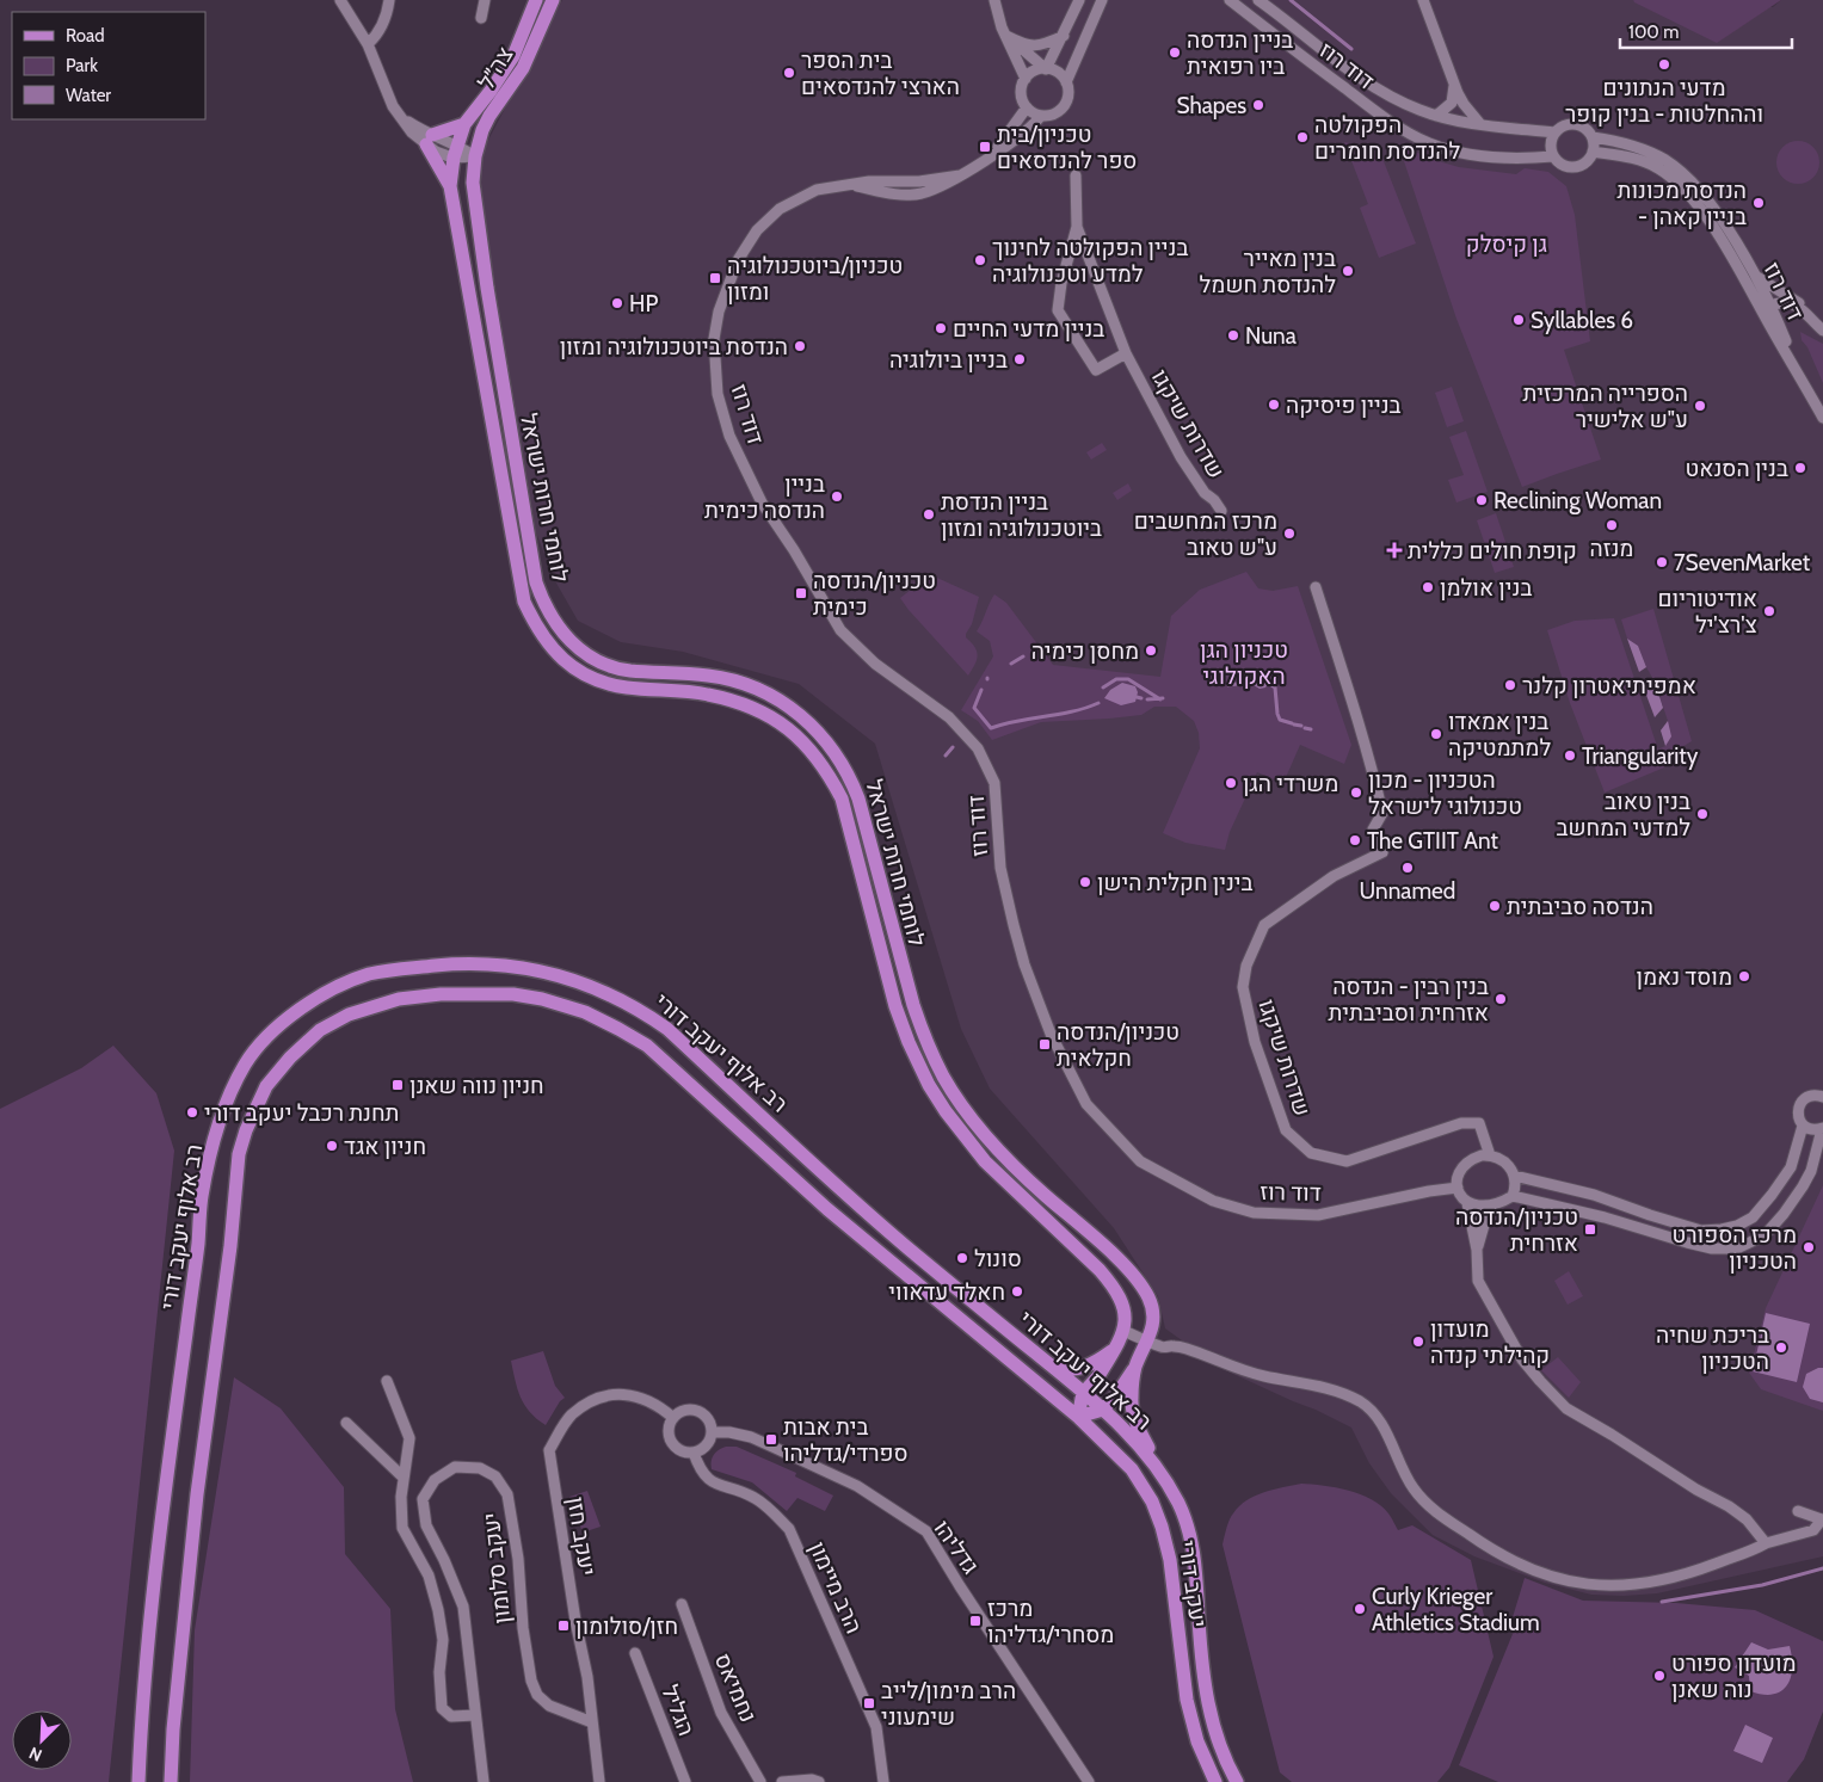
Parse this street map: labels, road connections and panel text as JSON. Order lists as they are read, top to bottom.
{
  "streets": {
    "main road": [
      "צה״ל",
      "לוחמי חרות ישראל",
      "רב אלוף יעקב דורי",
      "יעקב דורי"
    ],
    "street": [
      "דוד רוז",
      "שדרות שיקגו",
      "יעקב חזן",
      "גדליהו",
      "יעקב סלומון",
      "הרב מיימון",
      "נחמיאס",
      "הגליל"
    ]
  },
  "crossings": [
    ["דוד רוז", "שדרות שיקגו"],
    ["צה״ל", "לוחמי חרות ישראל"],
    ["לוחמי חרות ישראל", "רב אלוף יעקב דורי"],
    ["לוחמי חרות ישראל", "יעקב דורי"],
    ["רב אלוף יעקב דורי", "יעקב דורי"],
    ["יעקב חזן", "גדליהו"],
    ["יעקב חזן", "יעקב סלומון"],
    ["יעקב חזן", "הרב מיימון"],
    ["גדליהו", "הרב מיימון"]
  ],
  "parks": ["גן קיסלק", "טכניון הגן האקולוגי"],
  "places": {
    "other": [
      "בניין הנדסה ביו רפואית",
      "מדעי הנתונים וההחלטות - בנין קופר",
      "בית הספר הארצי להנדסאים",
      "Shapes",
      "הפקולטה להנדסת חומרים",
      "הנדסת מכונות - בניין קאהן",
      "בניין הפקולטה לחינוך למדע וטכנולוגיה",
      "בנין מאייר להנדסת חשמל",
      "HP",
      "Syllables 6",
      "בניין מדעי החיים",
      "Nuna",
      "הנדסת ביוטכנולוגיה ומזון",
      "בניין ביולוגיה",
      "בניין פיסיקה",
      "הספרייה המרכזית ע\"ש אלישיר",
      "בנין הסנאט",
      "בניין הנדסה כימית",
      "Reclining Woman",
      "בניין הנדסת ביוטכנולוגיה ומזון",
      "מנזה",
      "מרכז המחשבים ע\"ש טאוב",
      "7SevenMarket",
      "בנין אולמן",
      "אודיטוריום צ'רצ'יל",
      "מחסן כימיה",
      "אמפיתיאטרון קלנר",
      "בנין אמאדו למתמטיקה",
      "Triangularity",
      "משרדי הגן",
      "הטכניון - מכון טכנולוגי לישראל",
      "בנין טאוב למדעי המחשב",
      "The GTIIT Ant",
      "Unnamed",
      "בינין חקלית הישן",
      "הנדסה סביבתית",
      "מוסד נאמן",
      "בנין רבין - הנדסה אזרחית וסביבתית",
      "תחנת רכבל יעקב דורי",
      "חניון אגד",
      "מרכז הספורט הטכניון",
      "סונול",
      "חאלד עדאווי",
      "מועדון קהילתי קנדה",
      "בריכת שחיה הטכניון",
      "Curly Krieger Athletics Stadium",
      "מועדון ספורט נוה שאנן"
    ],
    "transit": [
      "טכניון/בית ספר להנדסאים",
      "טכניון/ביוטכנולוגיה ומזון",
      "טכניון/הנדסה כימית",
      "טכניון/הנדסה חקלאית",
      "חניון נווה שאנן",
      "טכניון/הנדסה אזרחית",
      "בית אבות ספרדי/גדליהו",
      "מרכז מסחרי/גדליהו",
      "חזן/סולומון",
      "הרב מימון/לייב שימעוני"
    ],
    "health": ["קופת חולים כללית"]
  },
  "legend": ["Road", "Park", "Water"],
  "scale_bar": "100 m",
  "north": "bottom left"
}
